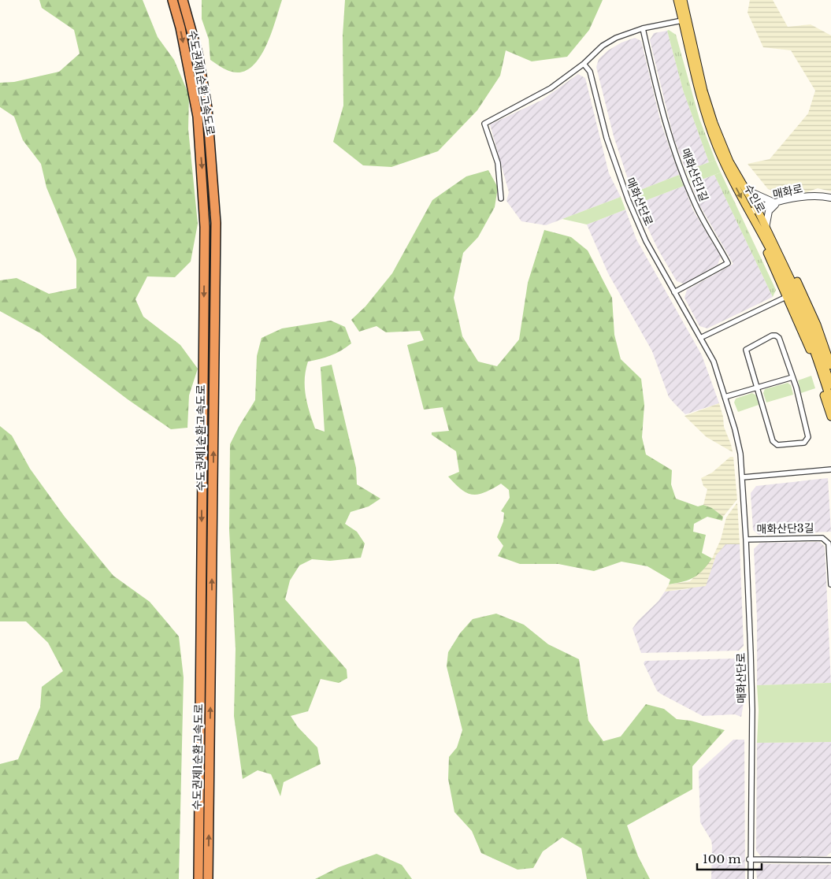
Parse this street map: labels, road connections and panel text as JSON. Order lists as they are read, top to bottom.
{
  "streets": {
    "highway": ["수도권제1순환고속도로"],
    "main road": ["수인로"],
    "street": [
      "매화산단1길",
      "매화로",
      "매화산단로",
      "매화산단3길"
    ]
  },
  "crossings": [
    ["매화산단1길", "매화산단로"],
    ["매화로", "수인로"],
    ["매화산단로", "매화산단3길"]
  ],
  "scale_bar": "100 m"
}
